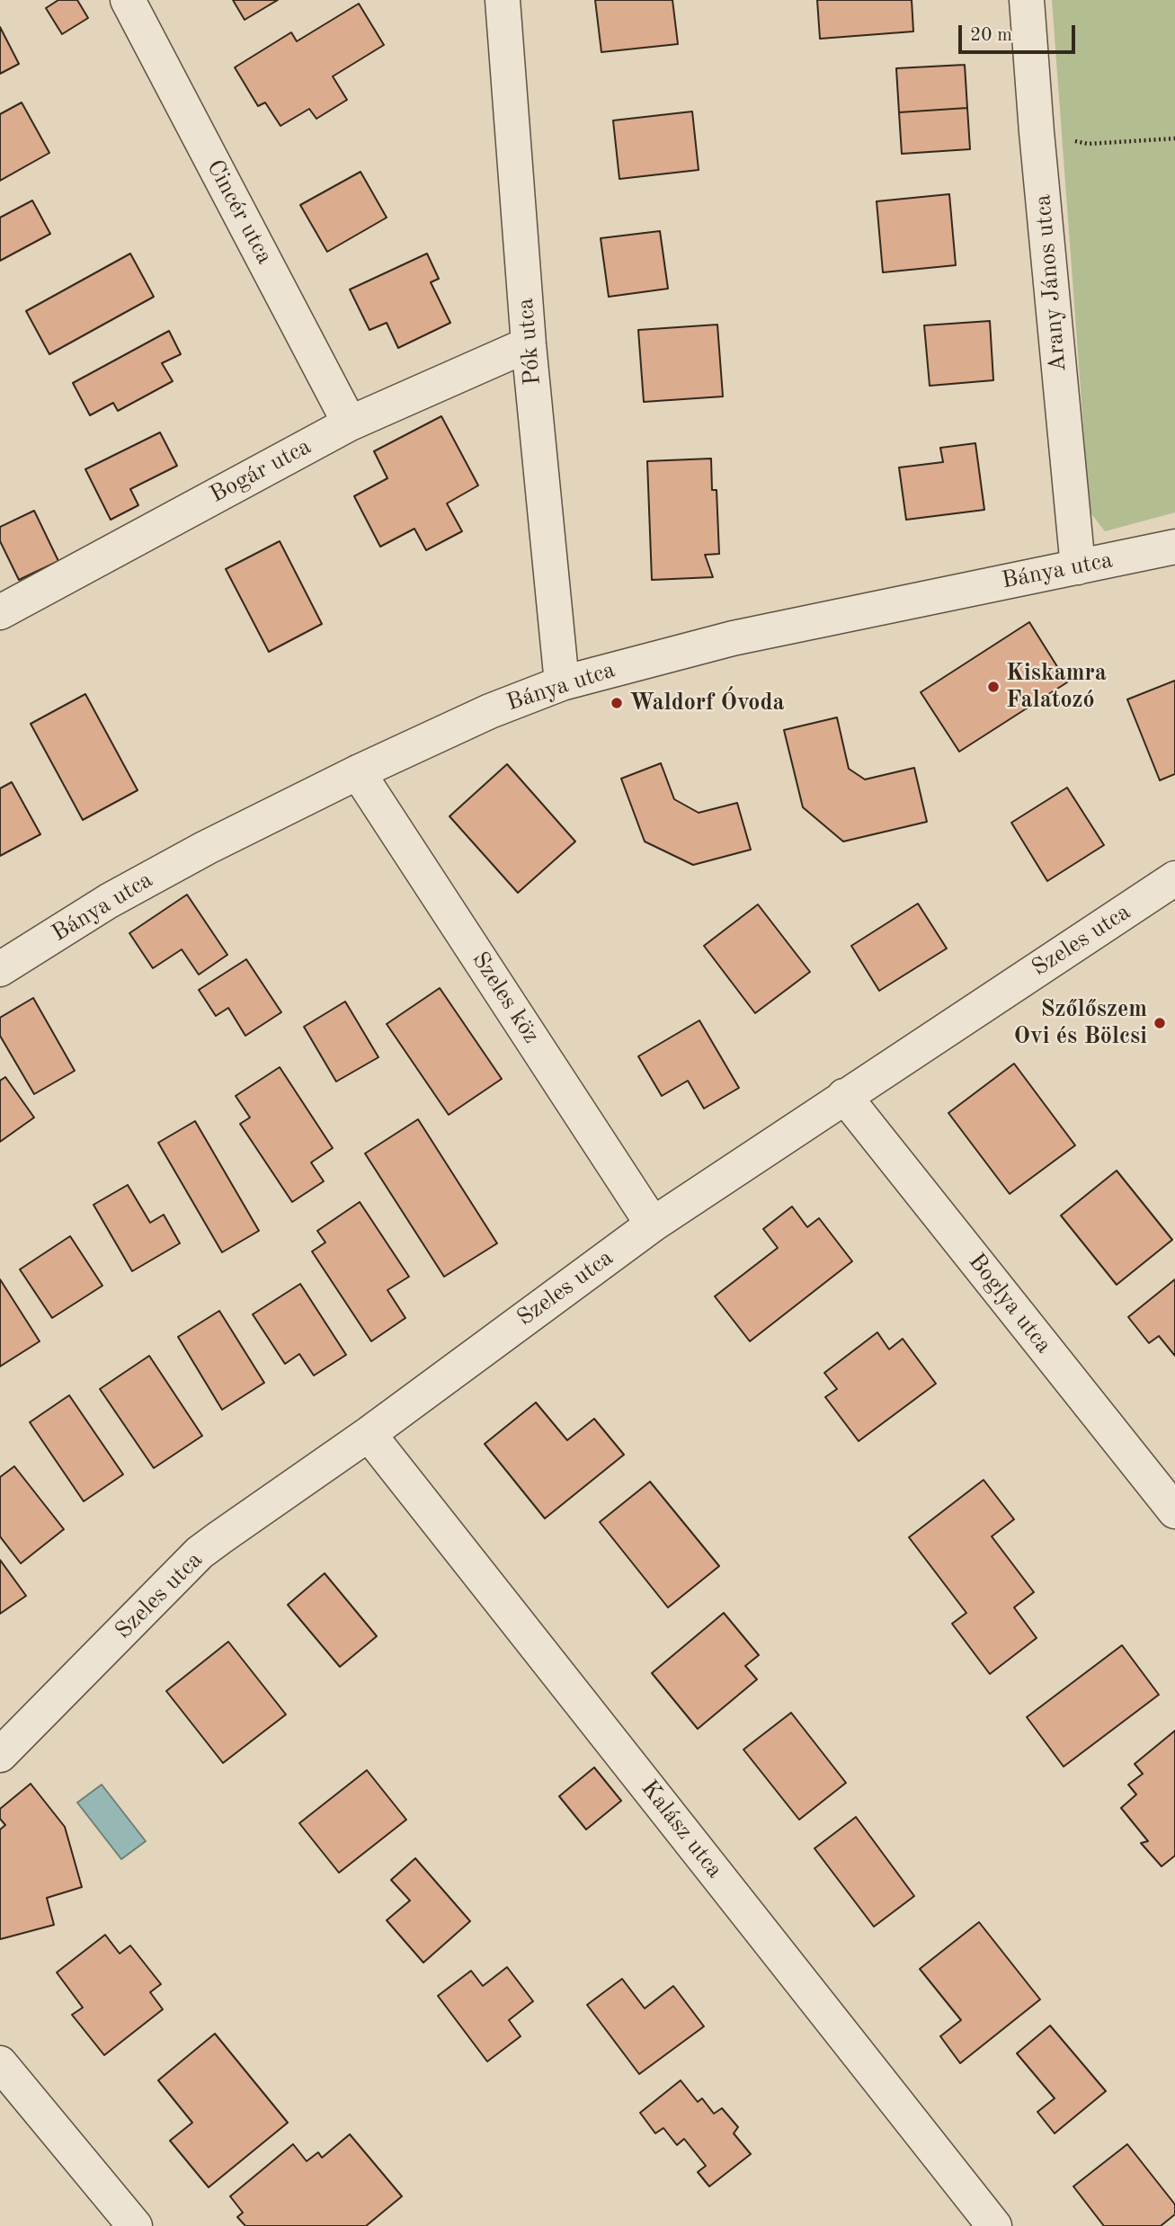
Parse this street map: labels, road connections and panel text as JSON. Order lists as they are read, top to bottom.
{
  "streets": {
    "street": [
      "Cincér utca",
      "Arany János utca",
      "Pók utca",
      "Bogár utca",
      "Bánya utca",
      "Szeles utca",
      "Szeles köz",
      "Boglya utca",
      "Kalász utca"
    ]
  },
  "crossings": [
    ["Cincér utca", "Bogár utca"],
    ["Arany János utca", "Bánya utca"],
    ["Pók utca", "Bogár utca"],
    ["Pók utca", "Bánya utca"],
    ["Bánya utca", "Szeles köz"],
    ["Szeles utca", "Szeles köz"],
    ["Szeles utca", "Boglya utca"],
    ["Szeles utca", "Kalász utca"]
  ],
  "places": ["Kiskamra Falatozó", "Waldorf Óvoda", "Szőlőszem Ovi és Bölcsi"],
  "scale_bar": "20 m"
}
